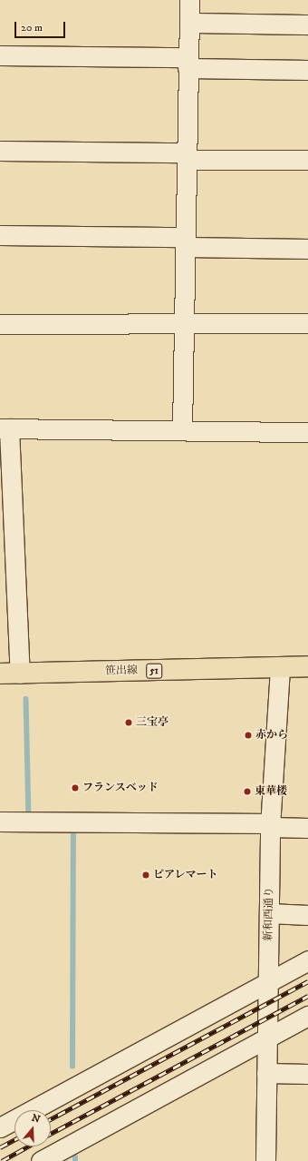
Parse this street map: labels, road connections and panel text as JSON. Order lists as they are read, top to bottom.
{
  "streets": {
    "main road": ["笹出線", "51"],
    "street": ["新和西通り"]
  },
  "crossings": [
    ["笹出線", "新和西通り"]
  ],
  "places": [
    "三宝亭",
    "赤から",
    "フランスベッド",
    "東華楼",
    "ピアレマート"
  ],
  "scale_bar": "20 m",
  "north": "top"
}
